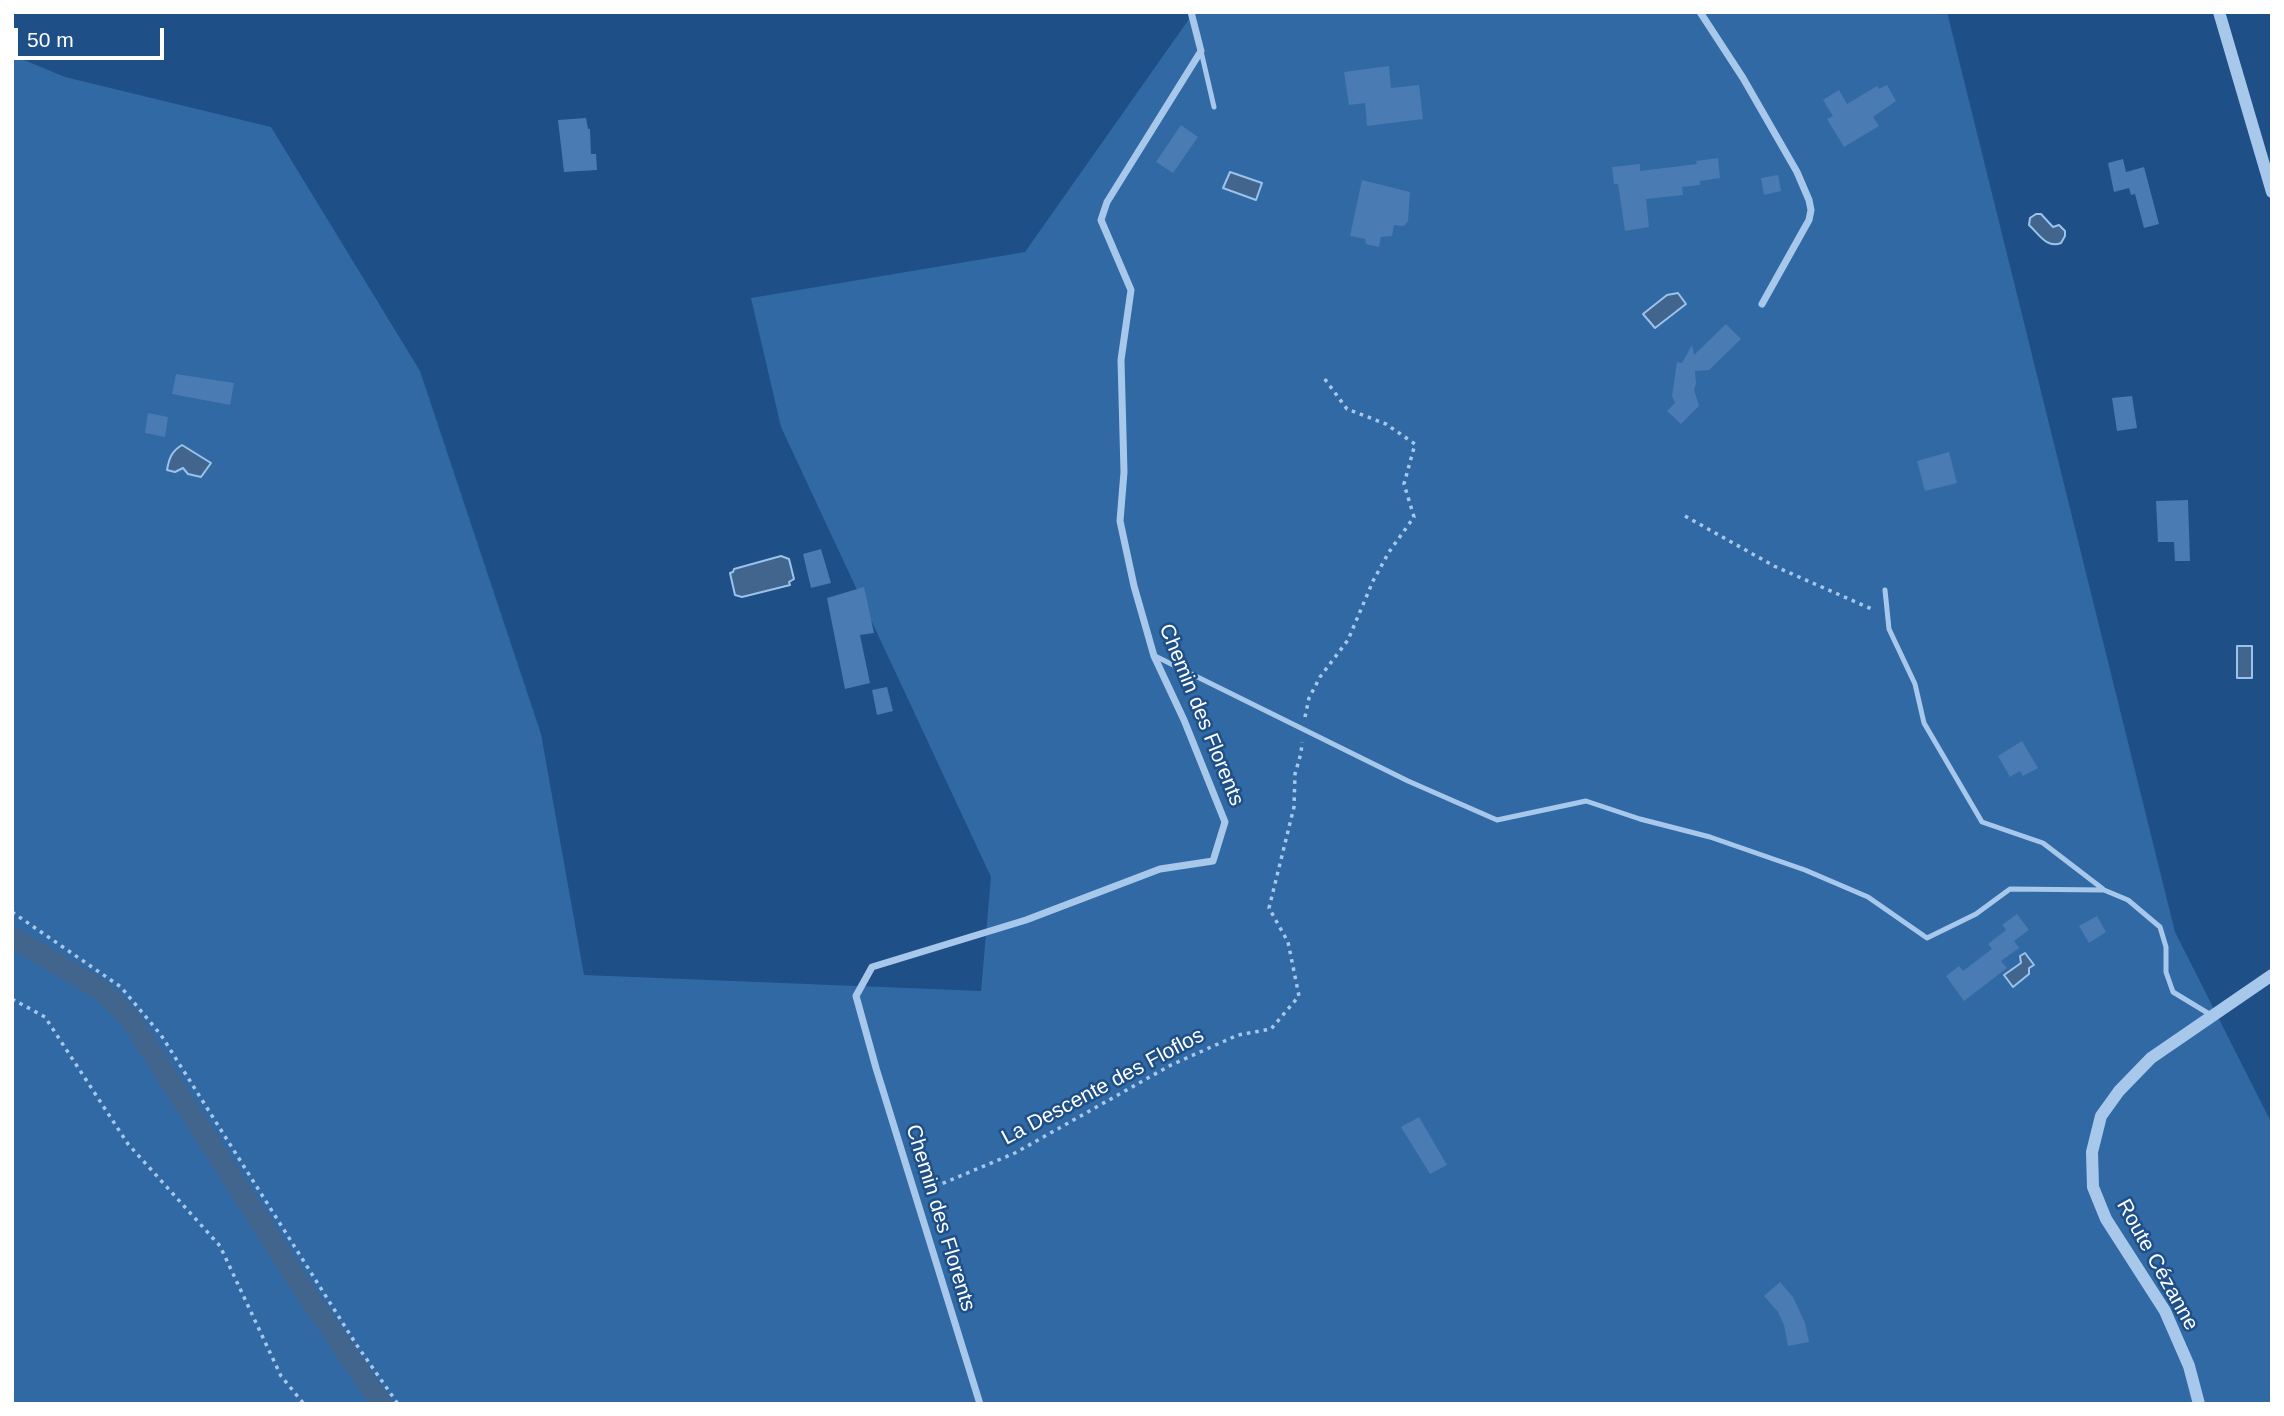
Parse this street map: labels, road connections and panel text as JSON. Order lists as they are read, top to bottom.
{
  "streets": {
    "street": ["Chemin des Florents", "Route Cézanne"],
    "path": ["La Descente des Floflos"]
  },
  "crossings": [
    ["Chemin des Florents", "La Descente des Floflos"]
  ],
  "scale_bar": "50 m"
}
